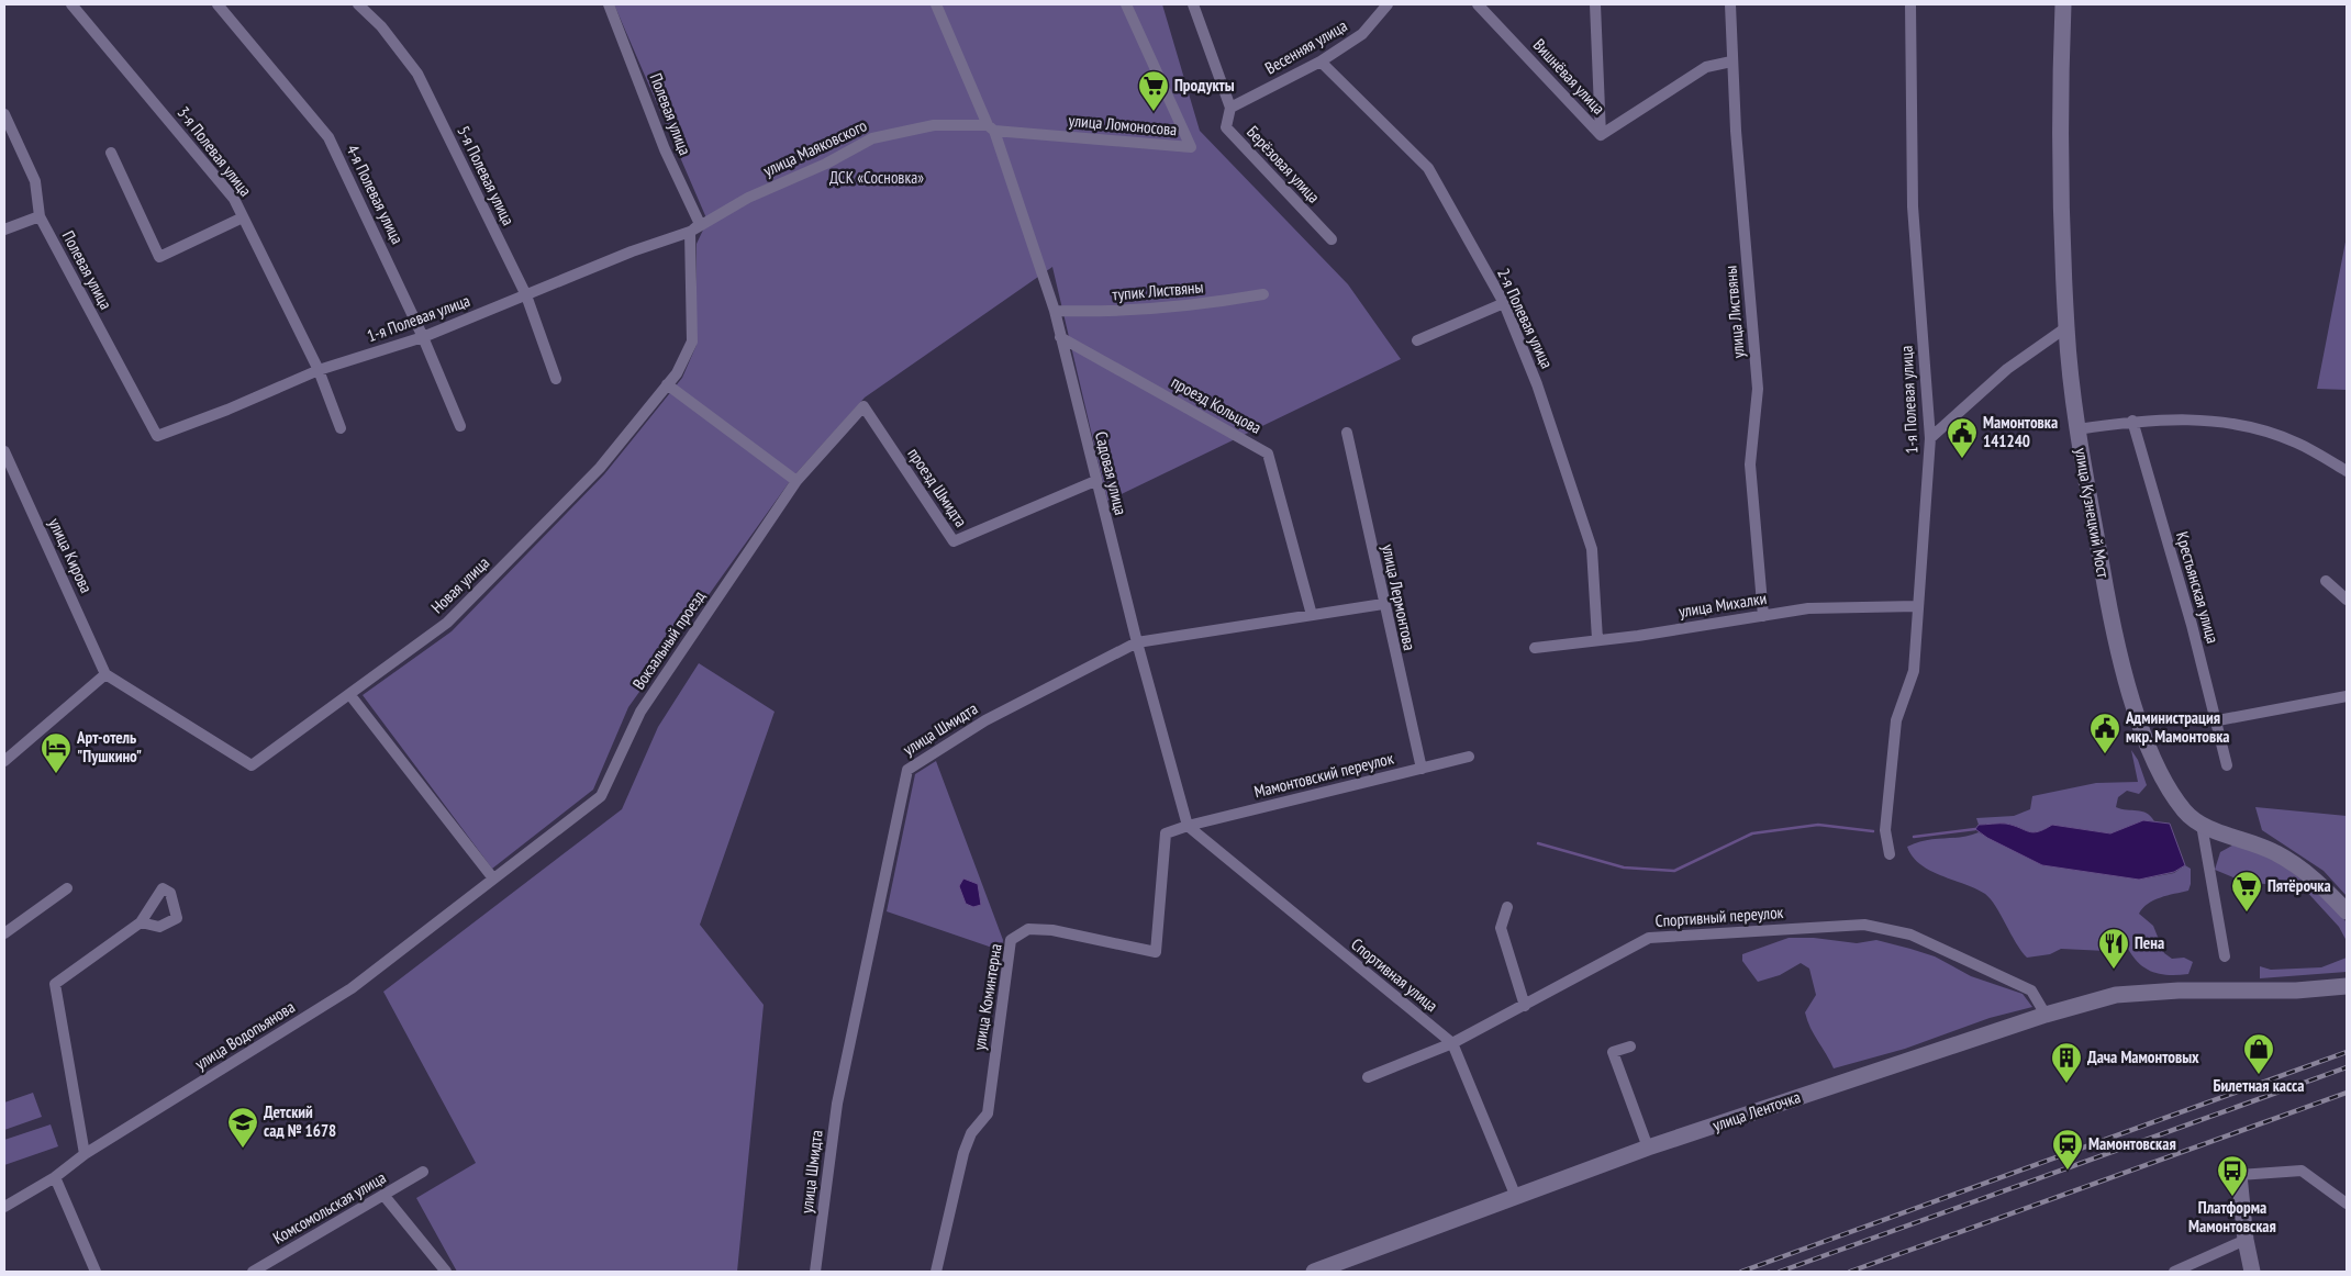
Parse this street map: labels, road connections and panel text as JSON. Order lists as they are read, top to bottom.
{
  "streets": {
    "street": [
      "Весенняя улица",
      "Вишнёвая улица",
      "Полевая улица",
      "улица Ломоносова",
      "улица Маяковского",
      "3-я Полевая улица",
      "Берёзовая улица",
      "5-я Полевая улица",
      "4-я Полевая улица",
      "тупик Листвяны",
      "улица Листвяны",
      "1-я Полевая улица",
      "2-я Полевая улица",
      "проезд Кольцова",
      "Садовая улица",
      "проезд Шмидта",
      "улица Кузнецкий Мост",
      "улица Кирова",
      "Новая улица",
      "Крестьянская улица",
      "улица Лермонтова",
      "улица Михалки",
      "Вокзальный проезд",
      "улица Шмидта",
      "Мамонтовский переулок",
      "Спортивный переулок",
      "Спортивная улица",
      "улица Коминтерна",
      "улица Водопьянова",
      "улица Ленточка",
      "Комсомольская улица"
    ]
  },
  "crossings": [
    ["Весенняя улица", "Берёзовая улица"],
    ["Весенняя улица", "2-я Полевая улица"],
    ["Вишнёвая улица", "улица Листвяны"],
    ["Полевая улица", "улица Маяковского"],
    ["Полевая улица", "1-я Полевая улица"],
    ["Полевая улица", "Новая улица"],
    ["улица Ломоносова", "улица Маяковского"],
    ["улица Ломоносова", "Садовая улица"],
    ["улица Маяковского", "1-я Полевая улица"],
    ["улица Маяковского", "Садовая улица"],
    ["улица Маяковского", "Новая улица"],
    ["3-я Полевая улица", "1-я Полевая улица"],
    ["5-я Полевая улица", "1-я Полевая улица"],
    ["4-я Полевая улица", "1-я Полевая улица"],
    ["тупик Листвяны", "Садовая улица"],
    ["улица Листвяны", "улица Михалки"],
    ["1-я Полевая улица", "Новая улица"],
    ["1-я Полевая улица", "улица Михалки"],
    ["2-я Полевая улица", "улица Михалки"],
    ["проезд Кольцова", "Садовая улица"],
    ["проезд Кольцова", "улица Шмидта"],
    ["Садовая улица", "проезд Шмидта"],
    ["Садовая улица", "улица Шмидта"],
    ["Садовая улица", "Мамонтовский переулок"],
    ["Садовая улица", "Спортивная улица"],
    ["Садовая улица", "улица Коминтерна"],
    ["проезд Шмидта", "Вокзальный проезд"],
    ["улица Кирова", "Новая улица"],
    ["улица Лермонтова", "улица Шмидта"],
    ["улица Лермонтова", "Мамонтовский переулок"],
    ["Вокзальный проезд", "улица Водопьянова"],
    ["Мамонтовский переулок", "Спортивная улица"],
    ["Мамонтовский переулок", "улица Коминтерна"],
    ["Спортивный переулок", "Спортивная улица"],
    ["Спортивный переулок", "улица Ленточка"],
    ["Спортивная улица", "улица Коминтерна"],
    ["Спортивная улица", "улица Ленточка"]
  ],
  "parks": ["ДСК «Сосновка»"],
  "places": {
    "supermarket": ["Продукты", "Пятёрочка"],
    "public building": ["Мамонтовка 141240", "Администрация мкр. Мамонтовка"],
    "hotel": ["Арт-отель \"Пушкино\""],
    "restaurant": ["Пена"],
    "shop": ["Билетная касса"],
    "building": ["Дача Мамонтовых"],
    "school or university": ["Детский сад № 1678"],
    "station": ["Мамонтовская"],
    "bus stop": ["Платформа Мамонтовская"]
  }
}
